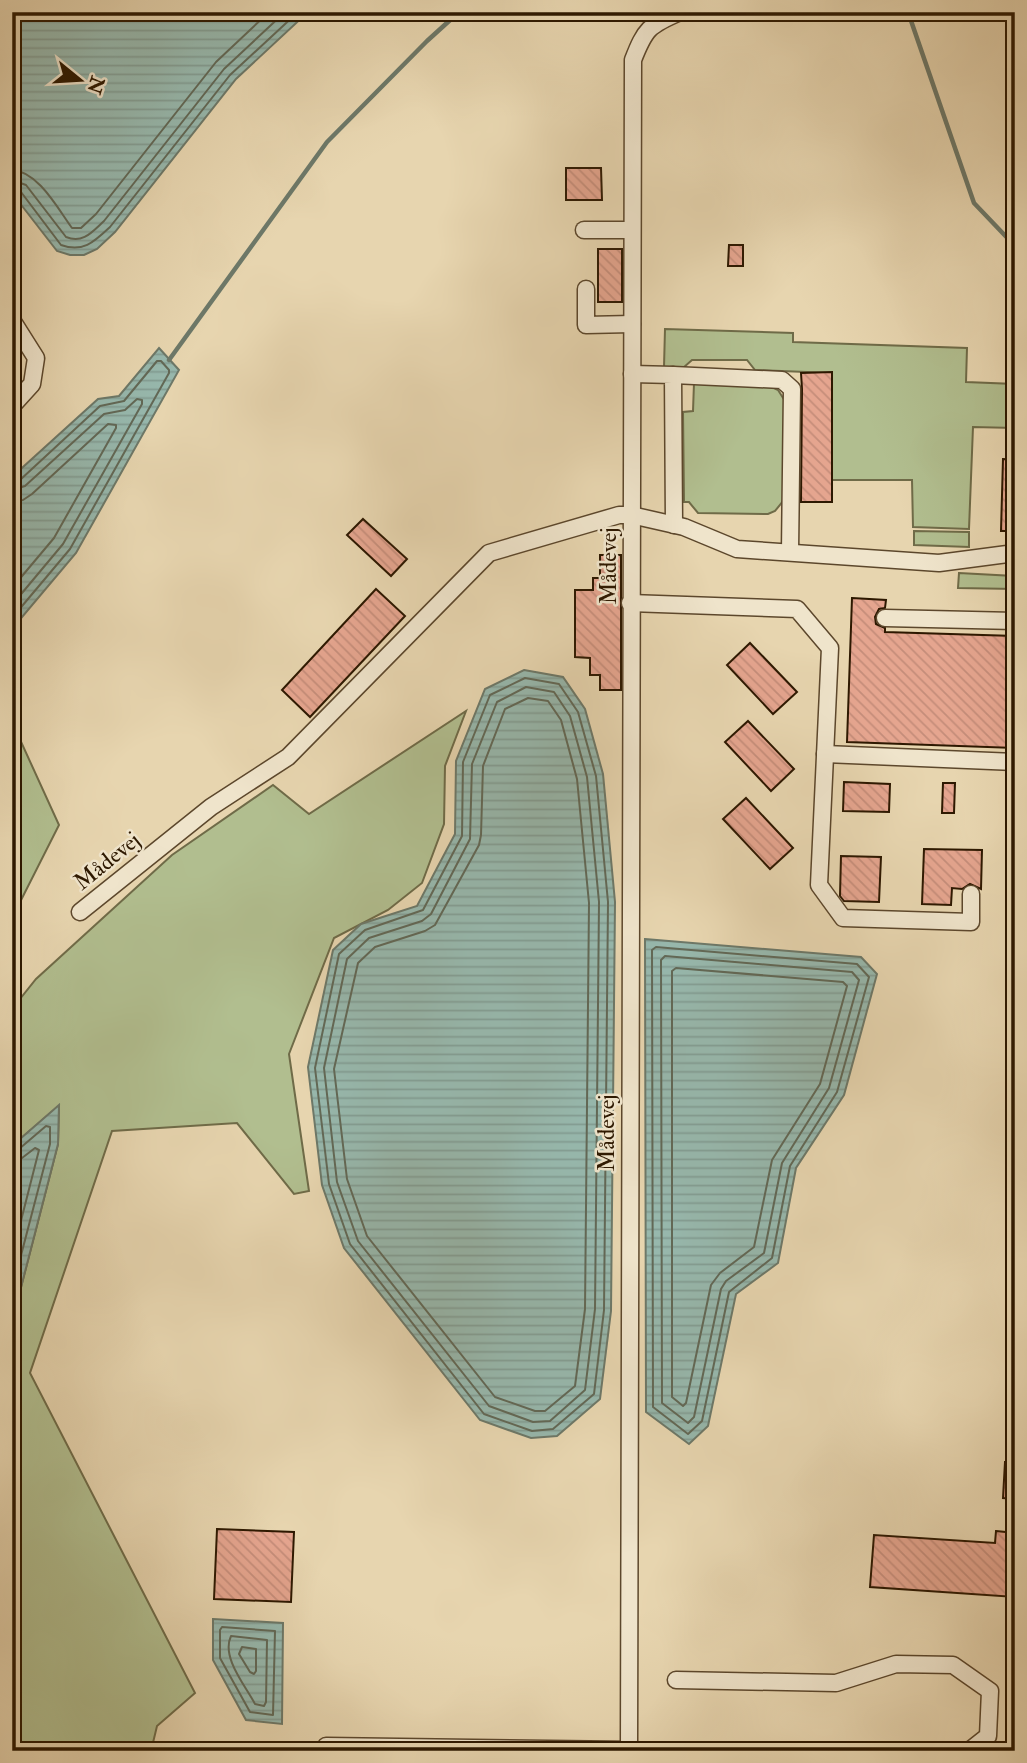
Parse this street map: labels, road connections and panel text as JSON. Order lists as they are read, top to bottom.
{
  "streets": {
    "street": ["Mådevej"]
  },
  "north": "right"
}
